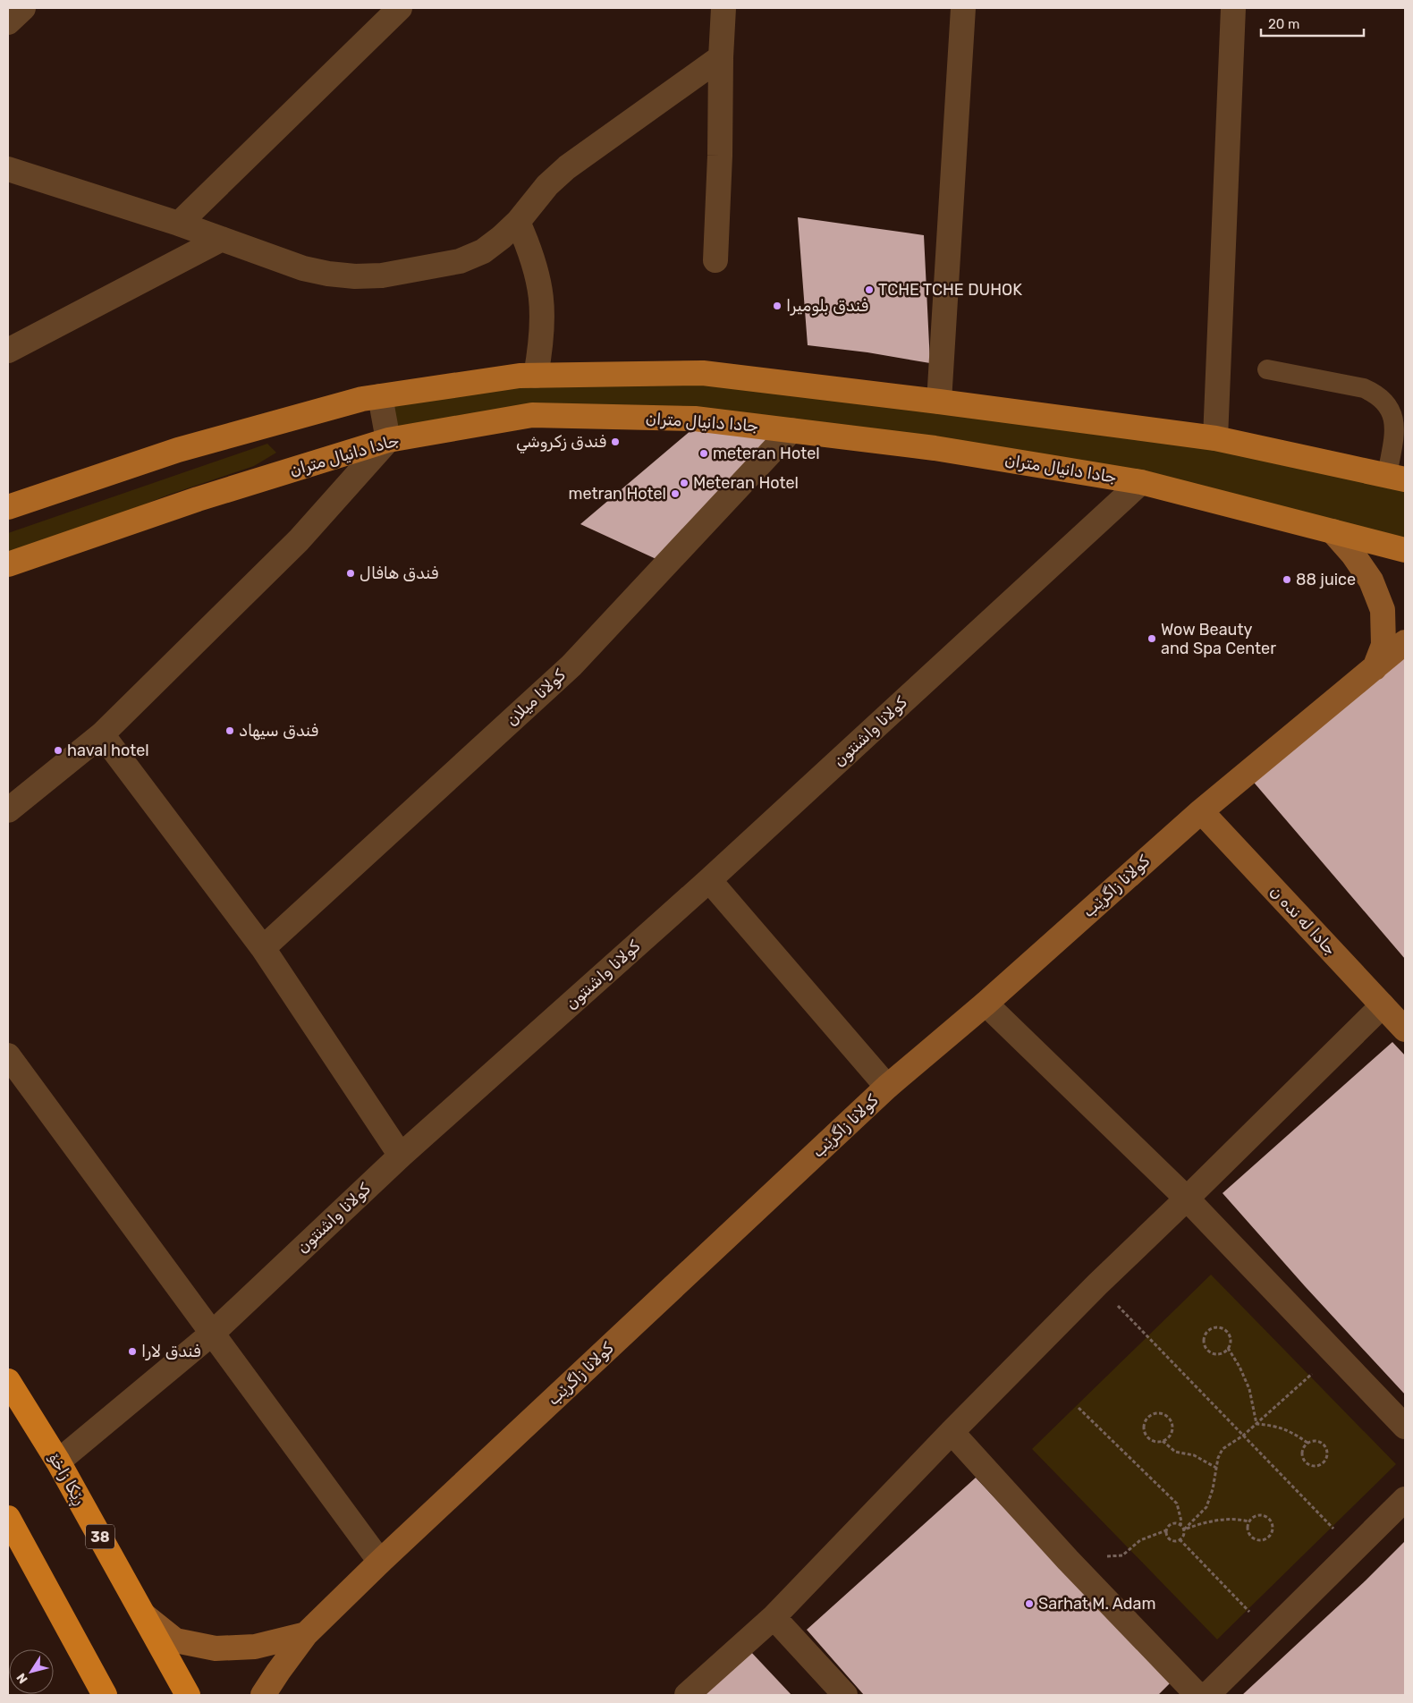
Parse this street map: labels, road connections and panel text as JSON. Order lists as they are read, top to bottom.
{
  "streets": {
    "highway": ["ڕێکا زاخۆ", "38"],
    "main road": ["جادا دانيال متران"],
    "street": [
      "كولانا ميلان",
      "كولانا واشنتون",
      "كولانا زاگرێب",
      "جادا له نده ن"
    ]
  },
  "crossings": [
    ["جادا دانيال متران", "كولانا ميلان"],
    ["جادا دانيال متران", "كولانا واشنتون"],
    ["كولانا واشنتون", "ڕێکا زاخۆ"],
    ["كولانا زاگرێب", "جادا له نده ن"]
  ],
  "places": [
    "TCHE TCHE DUHOK",
    "فندق بلوميرا",
    "فندق زكروشي",
    "meteran Hotel",
    "Meteran Hotel",
    "metran Hotel",
    "فندق هافال",
    "88 juice",
    "Wow Beauty and Spa Center",
    "فندق سيهاد",
    "haval hotel",
    "فندق لارا",
    "Sarhat M. Adam"
  ],
  "scale_bar": "20 m",
  "north": "bottom left"
}
